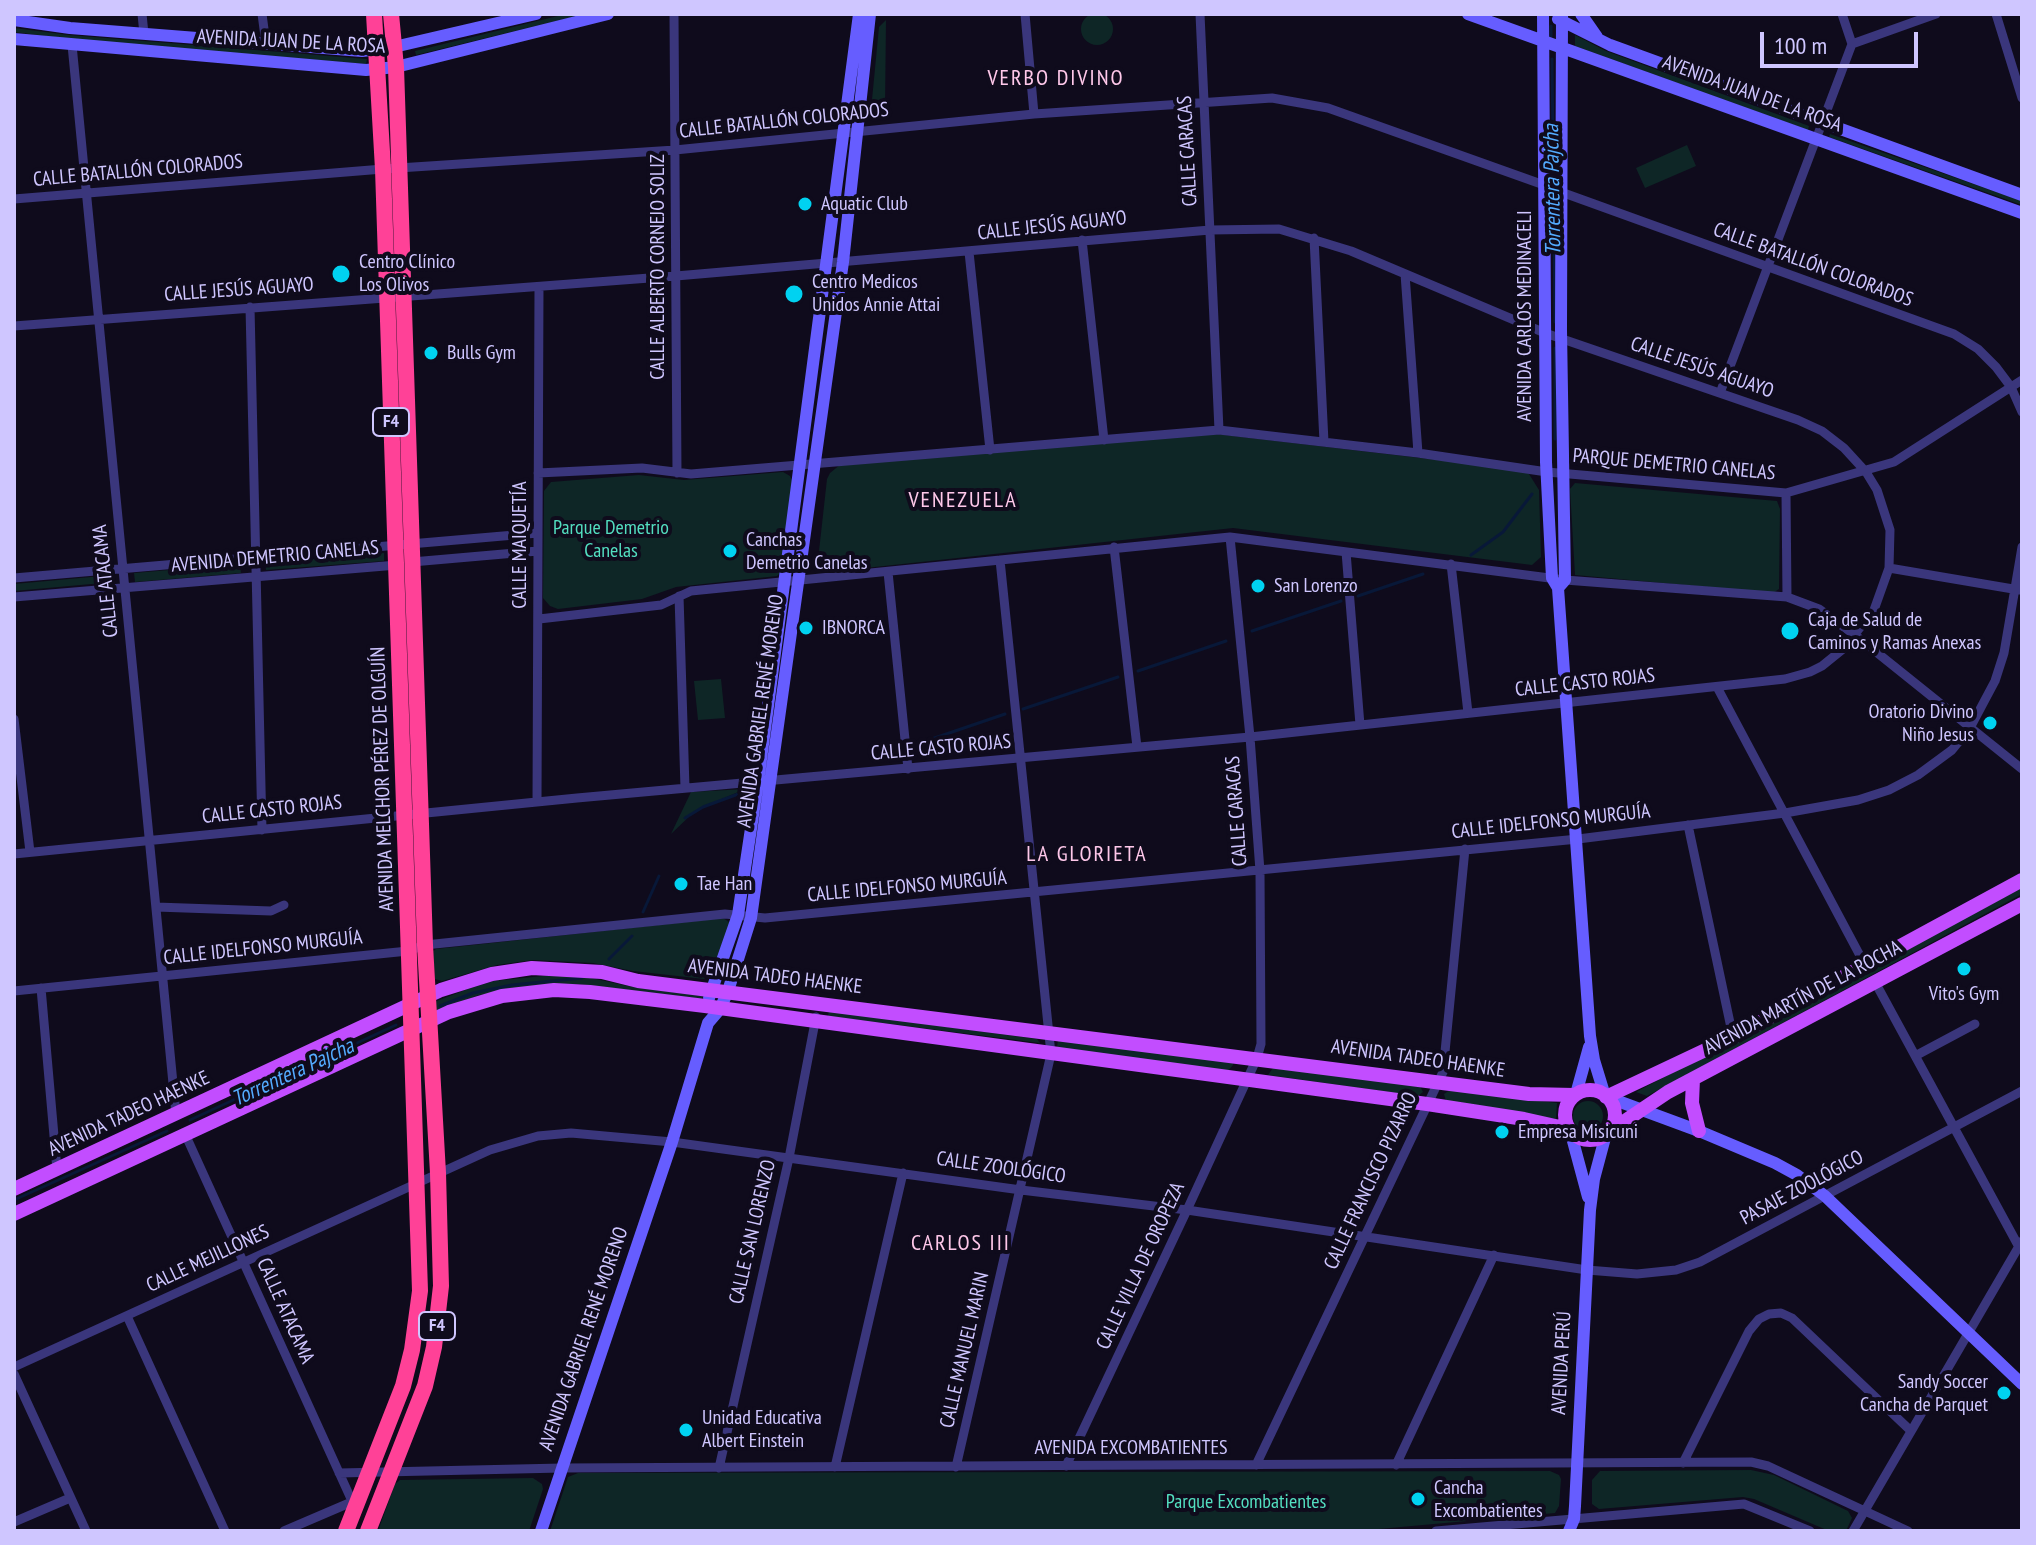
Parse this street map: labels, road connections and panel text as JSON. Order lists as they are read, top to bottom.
{
  "streets": {
    "highway": ["F4", "AVENIDA MELCHOR PÉREZ DE OLGUÍN"],
    "main road": [
      "AVENIDA JUAN DE LA ROSA",
      "AVENIDA CARLOS MEDINACELI",
      "AVENIDA GABRIEL RENÉ MORENO",
      "AVENIDA TADEO HAENKE",
      "AVENIDA MARTÍN DE LA ROCHA",
      "AVENIDA PERÚ"
    ],
    "street": [
      "CALLE BATALLÓN COLORADOS",
      "CALLE CARACAS",
      "CALLE JESÚS AGUAYO",
      "CALLE ALBERTO CORNEJO SOLIZ",
      "PARQUE DEMETRIO CANELAS",
      "CALLE MAIQUETÍA",
      "AVENIDA DEMETRIO CANELAS",
      "CALLE ATACAMA",
      "CALLE CASTO ROJAS",
      "CALLE IDELFONSO MURGUÍA",
      "CALLE ZOOLÓGICO",
      "CALLE FRANCISCO PIZARRO",
      "PASAJE ZOOLÓGICO",
      "CALLE SAN LORENZO",
      "CALLE MEJILLONES",
      "CALLE VILLA DE OROPEZA",
      "CALLE MANUEL MARIN",
      "AVENIDA EXCOMBATIENTES"
    ]
  },
  "crossings": [
    ["AVENIDA JUAN DE LA ROSA", "AVENIDA CARLOS MEDINACELI"],
    ["AVENIDA JUAN DE LA ROSA", "CALLE ATACAMA"],
    ["AVENIDA JUAN DE LA ROSA", "AVENIDA MELCHOR PÉREZ DE OLGUÍN"],
    ["CALLE BATALLÓN COLORADOS", "CALLE CARACAS"],
    ["CALLE BATALLÓN COLORADOS", "CALLE ALBERTO CORNEJO SOLIZ"],
    ["CALLE BATALLÓN COLORADOS", "AVENIDA CARLOS MEDINACELI"],
    ["CALLE BATALLÓN COLORADOS", "CALLE ATACAMA"],
    ["CALLE BATALLÓN COLORADOS", "AVENIDA GABRIEL RENÉ MORENO"],
    ["CALLE BATALLÓN COLORADOS", "AVENIDA MELCHOR PÉREZ DE OLGUÍN"],
    ["CALLE CARACAS", "CALLE JESÚS AGUAYO"],
    ["CALLE CARACAS", "PARQUE DEMETRIO CANELAS"],
    ["CALLE CARACAS", "CALLE CASTO ROJAS"],
    ["CALLE CARACAS", "CALLE IDELFONSO MURGUÍA"],
    ["CALLE CARACAS", "AVENIDA TADEO HAENKE"],
    ["CALLE CARACAS", "CALLE VILLA DE OROPEZA"],
    ["CALLE JESÚS AGUAYO", "CALLE ALBERTO CORNEJO SOLIZ"],
    ["CALLE JESÚS AGUAYO", "AVENIDA CARLOS MEDINACELI"],
    ["CALLE JESÚS AGUAYO", "CALLE MAIQUETÍA"],
    ["CALLE JESÚS AGUAYO", "CALLE ATACAMA"],
    ["CALLE JESÚS AGUAYO", "CALLE CASTO ROJAS"],
    ["CALLE JESÚS AGUAYO", "AVENIDA GABRIEL RENÉ MORENO"],
    ["CALLE JESÚS AGUAYO", "AVENIDA MELCHOR PÉREZ DE OLGUÍN"],
    ["CALLE ALBERTO CORNEJO SOLIZ", "PARQUE DEMETRIO CANELAS"],
    ["AVENIDA CARLOS MEDINACELI", "PARQUE DEMETRIO CANELAS"],
    ["AVENIDA CARLOS MEDINACELI", "CALLE CASTO ROJAS"],
    ["AVENIDA CARLOS MEDINACELI", "CALLE IDELFONSO MURGUÍA"],
    ["AVENIDA CARLOS MEDINACELI", "AVENIDA TADEO HAENKE"],
    ["AVENIDA CARLOS MEDINACELI", "AVENIDA MARTÍN DE LA ROCHA"],
    ["AVENIDA CARLOS MEDINACELI", "AVENIDA PERÚ"],
    ["PARQUE DEMETRIO CANELAS", "CALLE MAIQUETÍA"],
    ["PARQUE DEMETRIO CANELAS", "AVENIDA GABRIEL RENÉ MORENO"],
    ["CALLE MAIQUETÍA", "AVENIDA DEMETRIO CANELAS"],
    ["CALLE MAIQUETÍA", "CALLE CASTO ROJAS"],
    ["AVENIDA DEMETRIO CANELAS", "CALLE ATACAMA"],
    ["AVENIDA DEMETRIO CANELAS", "AVENIDA MELCHOR PÉREZ DE OLGUÍN"],
    ["CALLE ATACAMA", "CALLE CASTO ROJAS"],
    ["CALLE ATACAMA", "AVENIDA MELCHOR PÉREZ DE OLGUÍN"],
    ["CALLE ATACAMA", "CALLE IDELFONSO MURGUÍA"],
    ["CALLE ATACAMA", "AVENIDA TADEO HAENKE"],
    ["CALLE ATACAMA", "CALLE MEJILLONES"],
    ["CALLE ATACAMA", "AVENIDA EXCOMBATIENTES"],
    ["CALLE CASTO ROJAS", "AVENIDA GABRIEL RENÉ MORENO"],
    ["CALLE CASTO ROJAS", "AVENIDA MELCHOR PÉREZ DE OLGUÍN"],
    ["CALLE CASTO ROJAS", "CALLE MANUEL MARIN"],
    ["AVENIDA GABRIEL RENÉ MORENO", "CALLE IDELFONSO MURGUÍA"],
    ["AVENIDA GABRIEL RENÉ MORENO", "AVENIDA TADEO HAENKE"],
    ["AVENIDA GABRIEL RENÉ MORENO", "CALLE ZOOLÓGICO"],
    ["AVENIDA GABRIEL RENÉ MORENO", "AVENIDA EXCOMBATIENTES"],
    ["AVENIDA MELCHOR PÉREZ DE OLGUÍN", "CALLE IDELFONSO MURGUÍA"],
    ["AVENIDA MELCHOR PÉREZ DE OLGUÍN", "AVENIDA TADEO HAENKE"],
    ["AVENIDA MELCHOR PÉREZ DE OLGUÍN", "CALLE ZOOLÓGICO"],
    ["AVENIDA MELCHOR PÉREZ DE OLGUÍN", "CALLE MEJILLONES"],
    ["AVENIDA MELCHOR PÉREZ DE OLGUÍN", "AVENIDA EXCOMBATIENTES"],
    ["CALLE IDELFONSO MURGUÍA", "CALLE FRANCISCO PIZARRO"],
    ["CALLE IDELFONSO MURGUÍA", "CALLE MANUEL MARIN"],
    ["AVENIDA TADEO HAENKE", "AVENIDA MARTÍN DE LA ROCHA"],
    ["AVENIDA TADEO HAENKE", "CALLE FRANCISCO PIZARRO"],
    ["AVENIDA TADEO HAENKE", "CALLE SAN LORENZO"],
    ["AVENIDA TADEO HAENKE", "CALLE VILLA DE OROPEZA"],
    ["AVENIDA TADEO HAENKE", "CALLE MANUEL MARIN"],
    ["AVENIDA TADEO HAENKE", "AVENIDA PERÚ"],
    ["AVENIDA MARTÍN DE LA ROCHA", "AVENIDA PERÚ"],
    ["CALLE ZOOLÓGICO", "CALLE FRANCISCO PIZARRO"],
    ["CALLE ZOOLÓGICO", "PASAJE ZOOLÓGICO"],
    ["CALLE ZOOLÓGICO", "CALLE SAN LORENZO"],
    ["CALLE ZOOLÓGICO", "CALLE MEJILLONES"],
    ["CALLE ZOOLÓGICO", "CALLE VILLA DE OROPEZA"],
    ["CALLE ZOOLÓGICO", "CALLE MANUEL MARIN"],
    ["CALLE ZOOLÓGICO", "AVENIDA PERÚ"],
    ["CALLE FRANCISCO PIZARRO", "AVENIDA EXCOMBATIENTES"],
    ["PASAJE ZOOLÓGICO", "AVENIDA PERÚ"],
    ["CALLE SAN LORENZO", "AVENIDA EXCOMBATIENTES"],
    ["CALLE VILLA DE OROPEZA", "AVENIDA EXCOMBATIENTES"],
    ["CALLE MANUEL MARIN", "AVENIDA EXCOMBATIENTES"],
    ["AVENIDA PERÚ", "AVENIDA EXCOMBATIENTES"]
  ],
  "districts": [
    "VERBO DIVINO",
    "VENEZUELA",
    "LA GLORIETA",
    "CARLOS III"
  ],
  "water": ["Torrentera Pajcha"],
  "parks": ["Parque Demetrio Canelas", "Parque Excombatientes"],
  "places": [
    "Aquatic Club",
    "Centro Clínico Los Olivos",
    "Centro Medicos Unidos Annie Attai",
    "Bulls Gym",
    "Canchas Demetrio Canelas",
    "San Lorenzo",
    "IBNORCA",
    "Caja de Salud de Caminos y Ramas Anexas",
    "Oratorio Divino Niño Jesus",
    "Tae Han",
    "Vito's Gym",
    "Empresa Misicuni",
    "Sandy Soccer Cancha de Parquet",
    "Unidad Educativa Albert Einstein",
    "Cancha Excombatientes"
  ],
  "scale_bar": "100 m"
}
